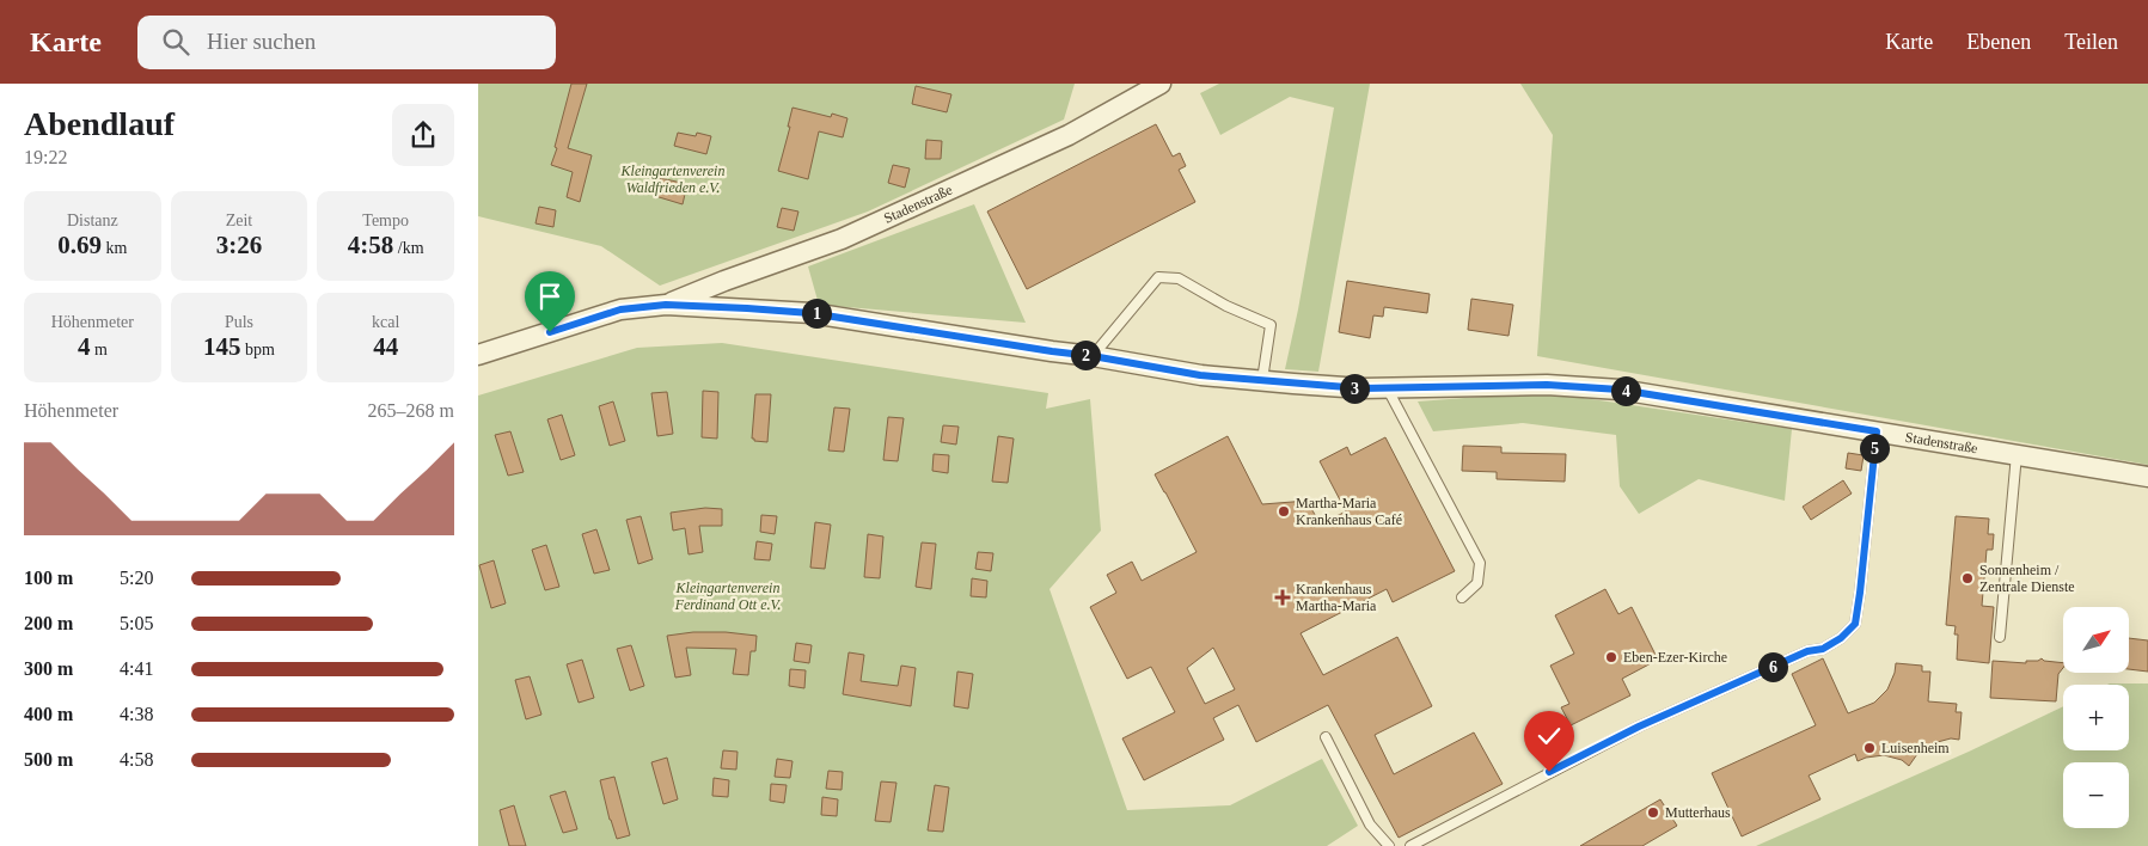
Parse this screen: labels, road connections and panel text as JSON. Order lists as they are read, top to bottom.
{
  "streets": {
    "street": ["Stadenstraße"]
  },
  "parks": ["Kleingartenverein Waldfrieden e.V.", "Kleingartenverein Ferdinand Ott e.V."],
  "places": {
    "other": [
      "Martha-Maria Krankenhaus Café",
      "Sonnenheim / Zentrale Dienste",
      "Eben-Ezer-Kirche",
      "Luisenheim",
      "Mutterhaus"
    ],
    "health": ["Krankenhaus Martha-Maria"]
  },
  "north": "top right",
  "page": {
    "header": "Karte",
    "search": "Hier suchen",
    "nav": ["Karte", "Ebenen", "Teilen"],
    "heading": ["Abendlauf", "19:22"],
    "stats": [
      ["Distanz", "0.69 km"],
      ["Zeit", "3:26"],
      ["Tempo", "4:58 /km"],
      ["Höhenmeter", "4 m"],
      ["Puls", "145 bpm"],
      ["kcal", "44"]
    ],
    "pins": [
      "1",
      "2",
      "3",
      "4",
      "5",
      "6"
    ],
    "chart": ["Höhenmeter", "265–268 m"],
    "list": [
      {
        "name": "100 m",
        "note": "5:20"
      },
      {
        "name": "200 m",
        "note": "5:05"
      },
      {
        "name": "300 m",
        "note": "4:41"
      },
      {
        "name": "400 m",
        "note": "4:38"
      },
      {
        "name": "500 m",
        "note": "4:58"
      }
    ],
    "map_buttons": ["+", "−"]
  }
}
